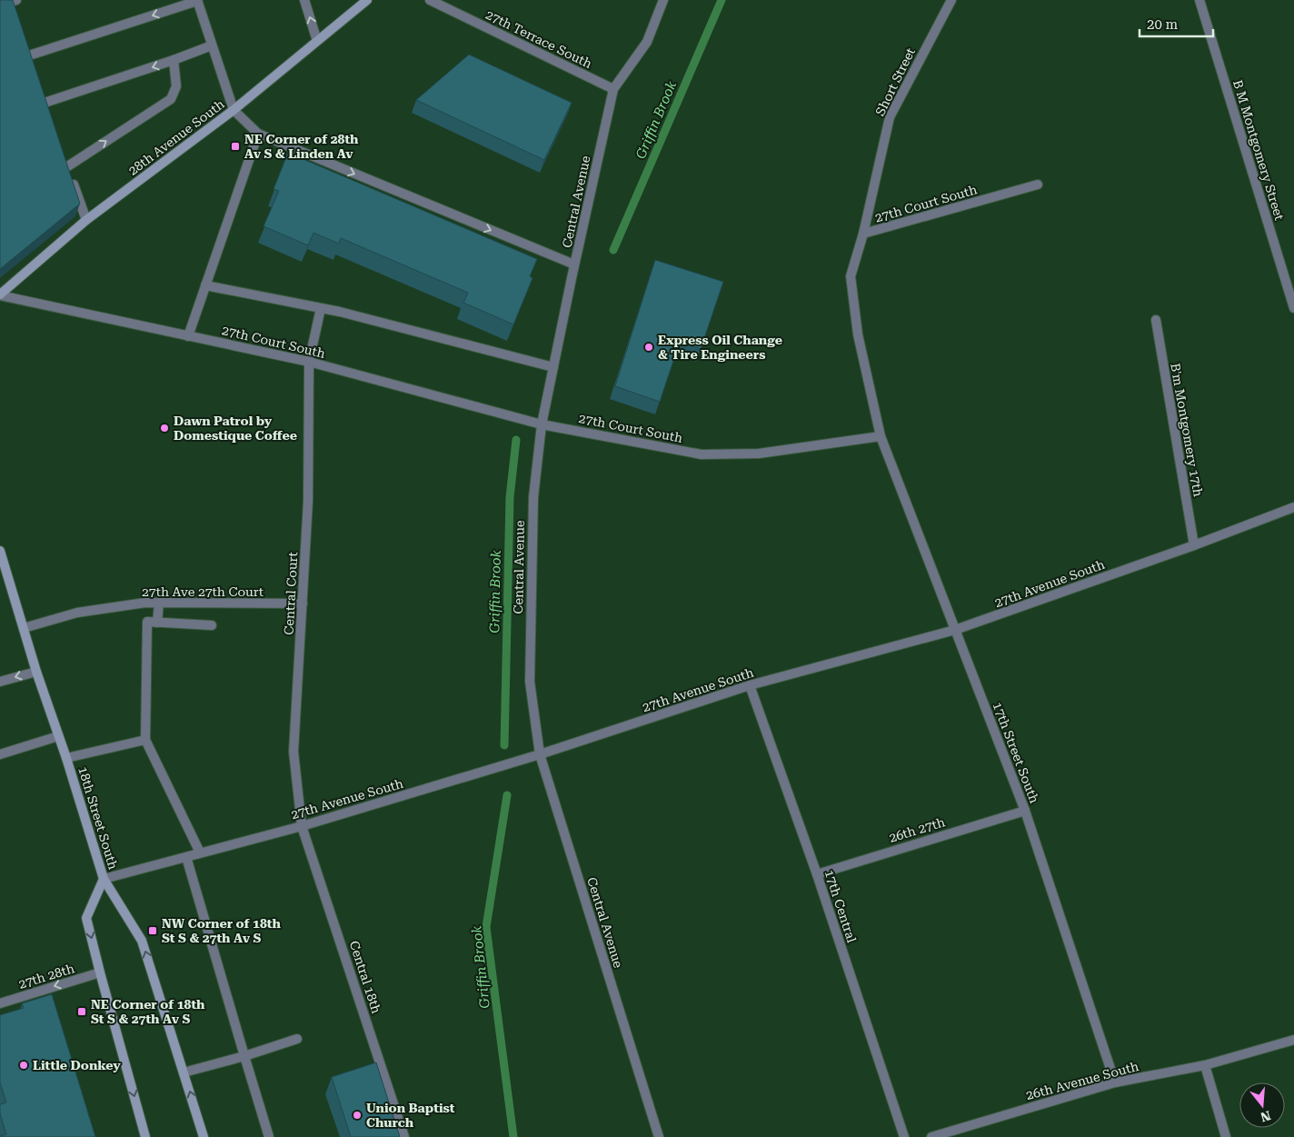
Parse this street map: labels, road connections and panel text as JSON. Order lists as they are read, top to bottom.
{
  "streets": {
    "main road": ["28th Avenue South", "18th Street South"],
    "street": [
      "27th Terrace South",
      "Short Street",
      "B M Montgomery Street",
      "Central Avenue",
      "27th Court South",
      "B'm Montgomery 17th",
      "27th Avenue South",
      "27th Ave 27th Court",
      "Central Court",
      "17th Street South",
      "26th 27th",
      "17th Central",
      "27th 28th",
      "Central 18th",
      "26th Avenue South"
    ]
  },
  "crossings": [
    ["27th Terrace South", "Central Avenue"],
    ["Short Street", "27th Court South"],
    ["28th Avenue South", "27th Court South"],
    ["Central Avenue", "27th Court South"],
    ["Central Avenue", "27th Avenue South"],
    ["27th Court South", "Central Court"],
    ["27th Court South", "17th Street South"],
    ["B'm Montgomery 17th", "27th Avenue South"],
    ["27th Avenue South", "Central Court"],
    ["27th Avenue South", "17th Street South"],
    ["27th Avenue South", "18th Street South"],
    ["27th Avenue South", "17th Central"],
    ["27th Avenue South", "Central 18th"],
    ["27th Ave 27th Court", "Central Court"],
    ["27th Ave 27th Court", "18th Street South"],
    ["Central Court", "Central 18th"],
    ["17th Street South", "26th 27th"],
    ["17th Street South", "26th Avenue South"],
    ["26th 27th", "17th Central"]
  ],
  "one_way": ["27th 28th"],
  "water": ["Griffin Brook"],
  "places": {
    "transit": ["NE Corner of 28th Av S & Linden Av", "NW Corner of 18th St S & 27th Av S", "NE Corner of 18th St S & 27th Av S"],
    "other": [
      "Express Oil Change & Tire Engineers",
      "Dawn Patrol by Domestique Coffee",
      "Little Donkey",
      "Union Baptist Church"
    ]
  },
  "scale_bar": "20 m",
  "north": "bottom"
}
